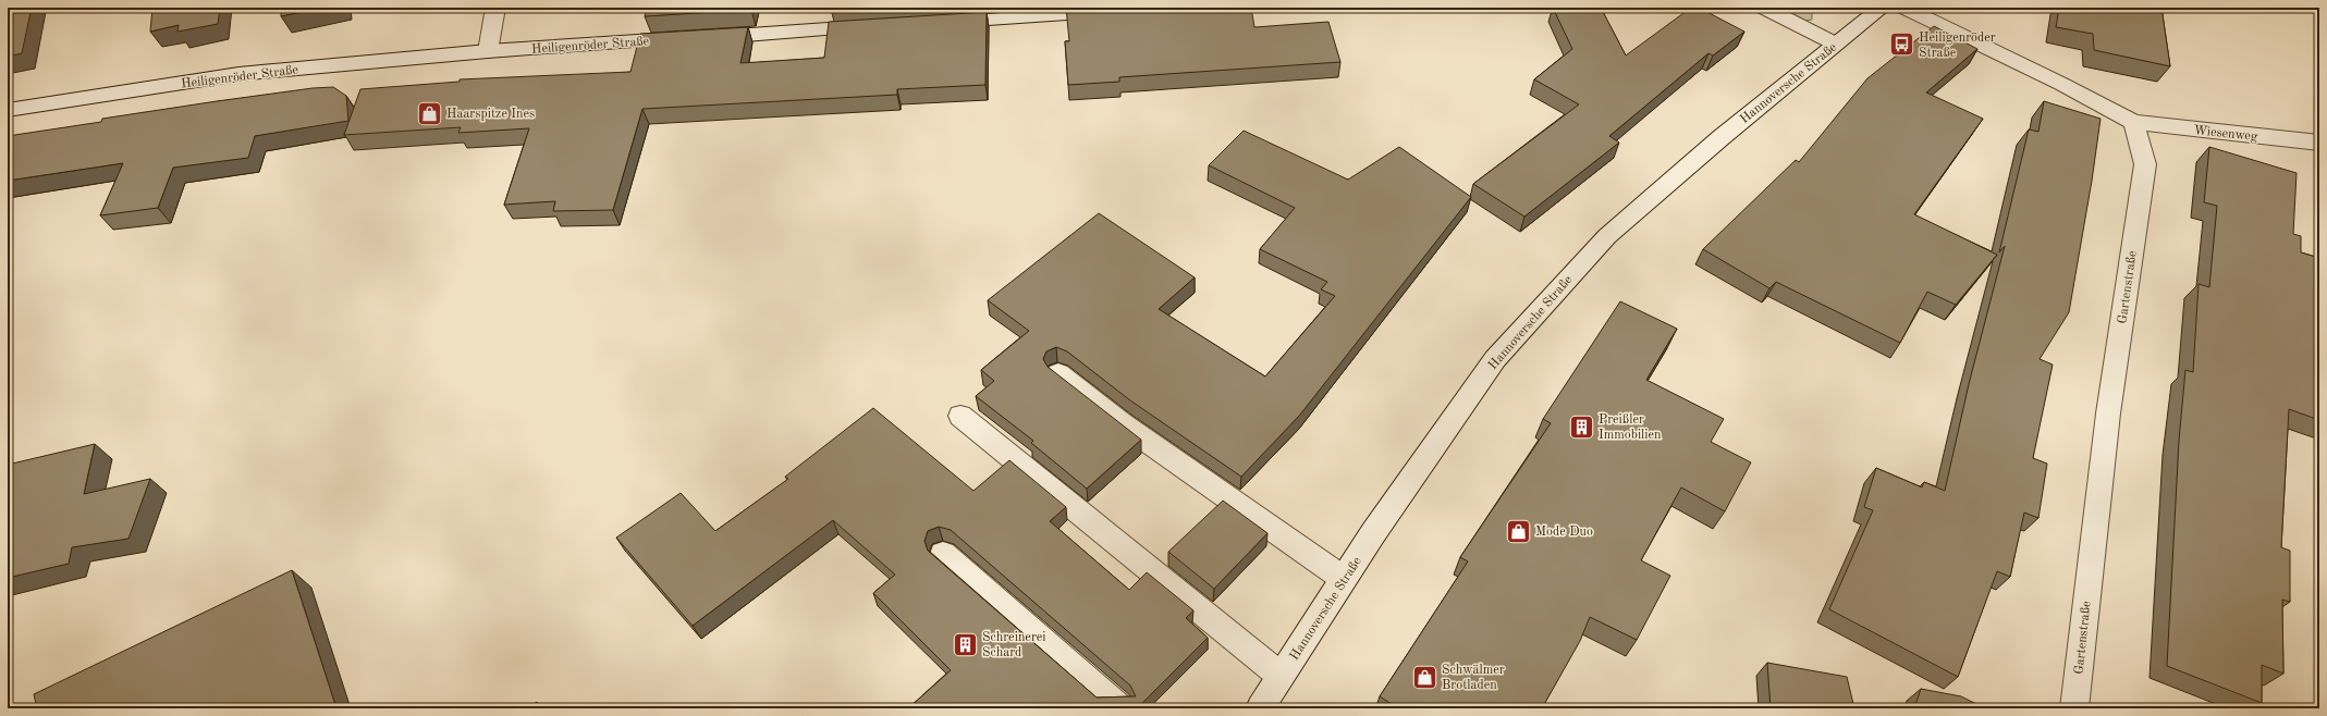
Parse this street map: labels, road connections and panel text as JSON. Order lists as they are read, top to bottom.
{
  "streets": {
    "street": [
      "Heiligenröder Straße",
      "Hannoversche Straße",
      "Wiesenweg",
      "Gartenstraße"
    ]
  },
  "crossings": [
    ["Wiesenweg", "Gartenstraße"]
  ],
  "places": {
    "bus stop": ["Heiligenröder Straße"],
    "shop": ["Haarspitze Ines", "Mode Duo", "Schwälmer Brotladen"],
    "building": ["Preißler Immobilien", "Schreinerei Schard"]
  }
}
